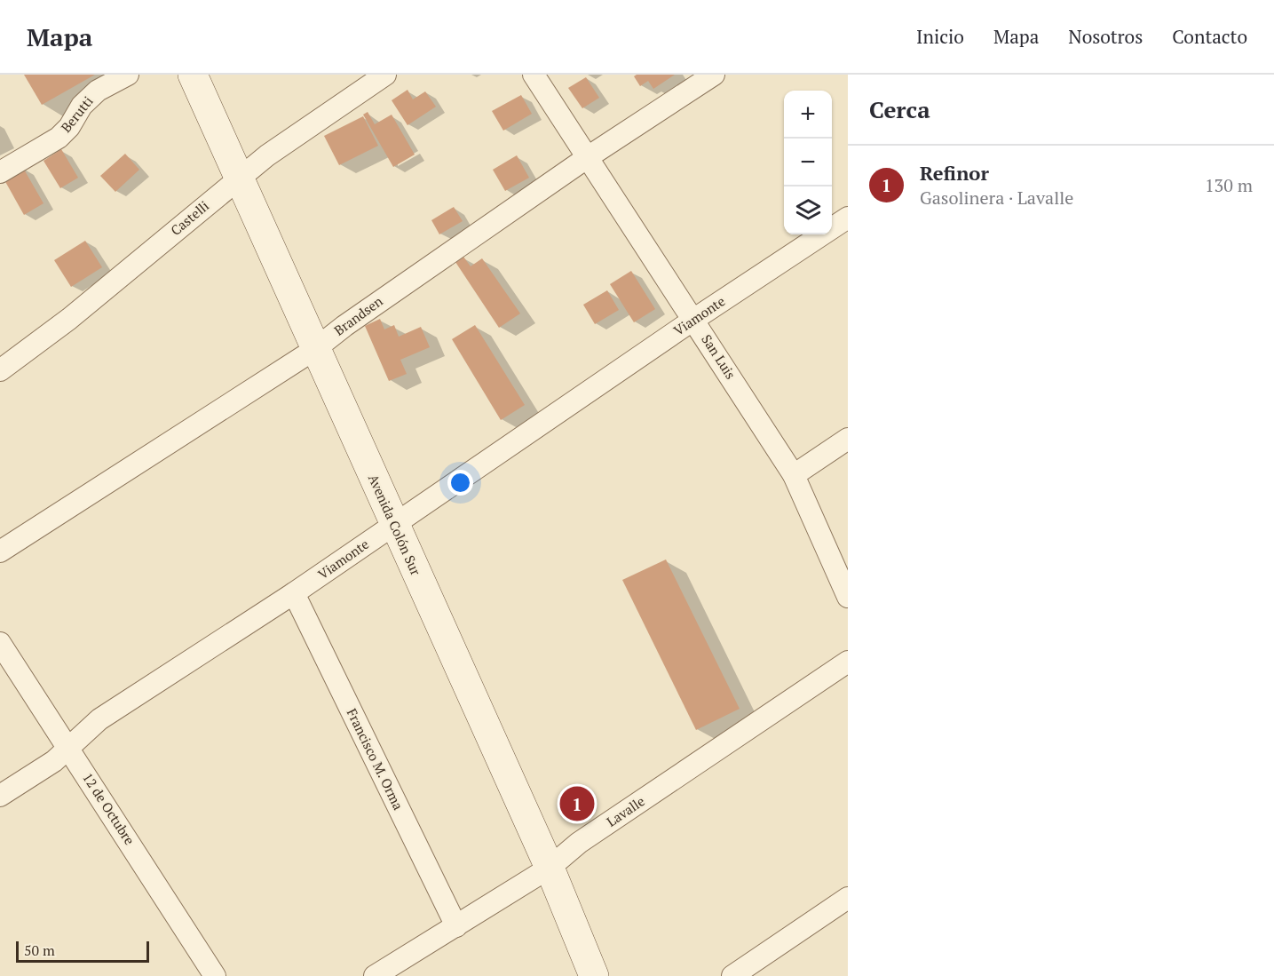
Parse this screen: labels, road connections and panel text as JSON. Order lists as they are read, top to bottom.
{
  "streets": {
    "main road": ["Avenida Colón Sur"],
    "street": [
      "Berutti",
      "Castelli",
      "Brandsen",
      "Viamonte",
      "San Luis",
      "Francisco M. Orma",
      "12 de Octubre",
      "Lavalle"
    ]
  },
  "crossings": [
    ["Castelli", "Avenida Colón Sur"],
    ["Brandsen", "San Luis"],
    ["Brandsen", "Avenida Colón Sur"],
    ["Viamonte", "San Luis"],
    ["Viamonte", "Avenida Colón Sur"],
    ["Viamonte", "Francisco M. Orma"],
    ["Viamonte", "12 de Octubre"],
    ["Avenida Colón Sur", "Lavalle"],
    ["Francisco M. Orma", "Lavalle"]
  ],
  "scale_bar": "50 m",
  "page": {
    "header": "Mapa",
    "nav": [
      "Inicio",
      "Mapa",
      "Nosotros",
      "Contacto"
    ],
    "heading": "Cerca",
    "map_buttons": ["+", "−"],
    "list": [
      {
        "mark": "1",
        "name": "Refinor",
        "note": "Gasolinera · Lavalle",
        "value": "130 m"
      }
    ],
    "pins": "1",
    "scale": "50 m"
  }
}
